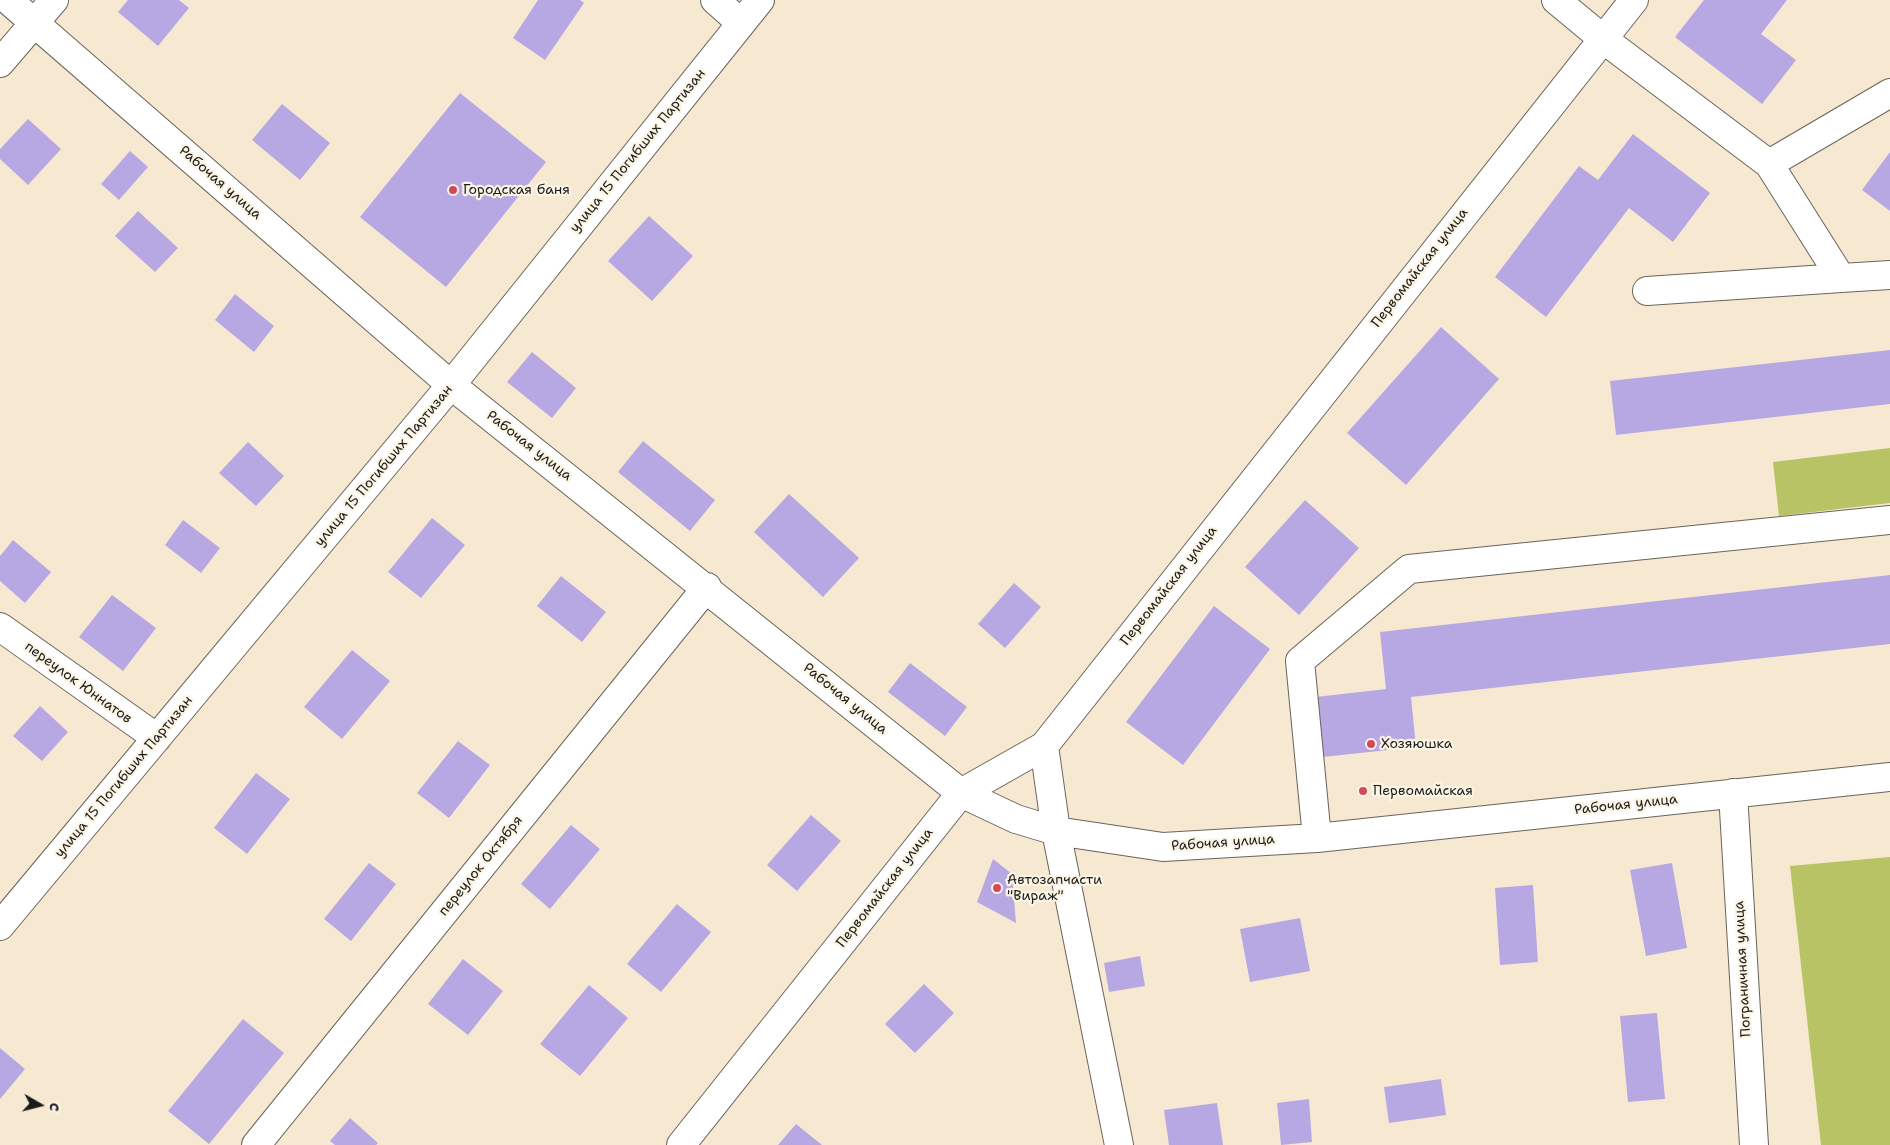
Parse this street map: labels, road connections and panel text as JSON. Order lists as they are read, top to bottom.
{
  "streets": {
    "street": [
      "улица 15 Погибших Партизан",
      "Рабочая улица",
      "Первомайская улица",
      "переулок Юннатов",
      "переулок Октября",
      "Пограничная улица"
    ]
  },
  "crossings": [
    ["улица 15 Погибших Партизан", "Рабочая улица"],
    ["улица 15 Погибших Партизан", "переулок Юннатов"],
    ["Рабочая улица", "Первомайская улица"],
    ["Рабочая улица", "переулок Октября"],
    ["Рабочая улица", "Пограничная улица"]
  ],
  "places": [
    "Городская баня",
    "Хозяюшка",
    "Первомайская",
    "Автозапчасти \"Вираж\""
  ],
  "north": "right"
}
